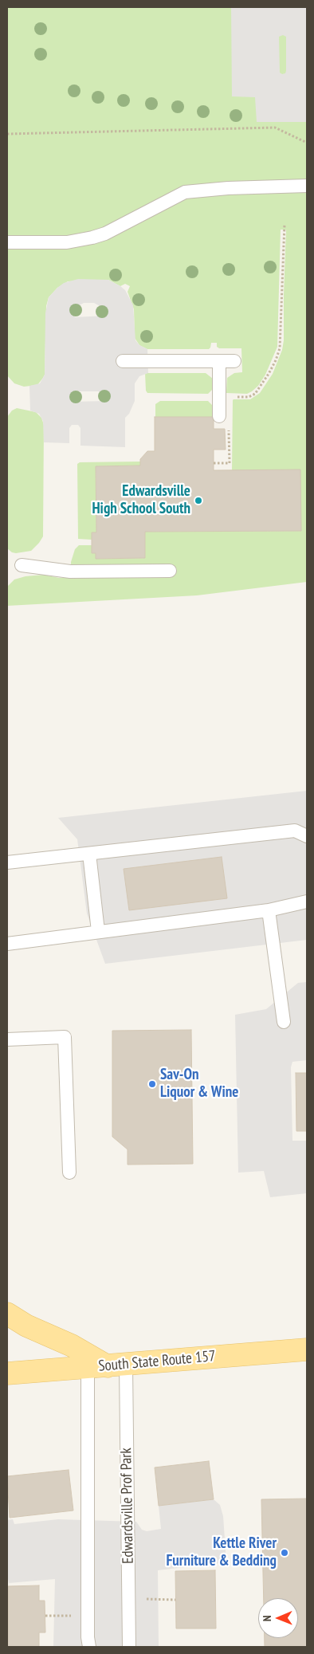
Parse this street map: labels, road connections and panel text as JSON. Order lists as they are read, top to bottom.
{
  "streets": {
    "main road": ["South State Route 157"],
    "lane": ["Edwardsville Prof Park"]
  },
  "crossings": [
    ["South State Route 157", "Edwardsville Prof Park"]
  ],
  "places": ["Edwardsville High School South", "Sav-On Liquor & Wine", "Kettle River Furniture & Bedding"],
  "north": "left"
}
